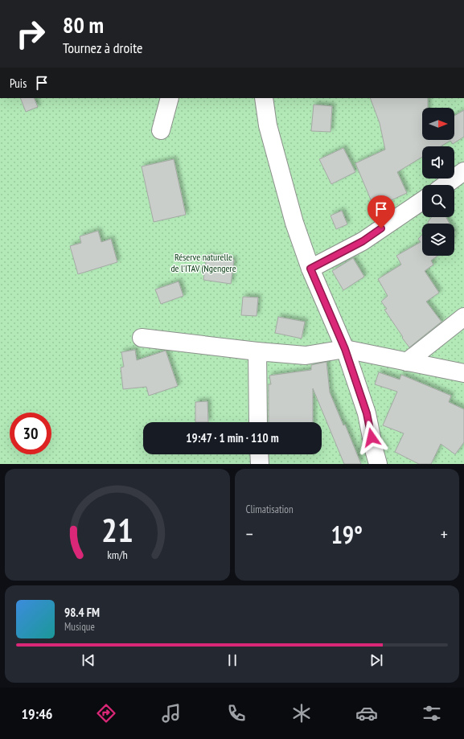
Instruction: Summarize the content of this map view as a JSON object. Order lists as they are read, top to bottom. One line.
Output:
{"parks":["Réserve naturelle de l'ITAV (Ngengere"],"north":"right","page":{"turn":["80 m","Tournez à droite"],"then":"Puis","limit":"30","trip":"19:47 · 1 min · 110 m","tile":"Climatisation","heat":["−","19°","+"],"song":["98.4 FM","Musique"],"tabs":"19:46","gauge":["21","km/h"]}}
